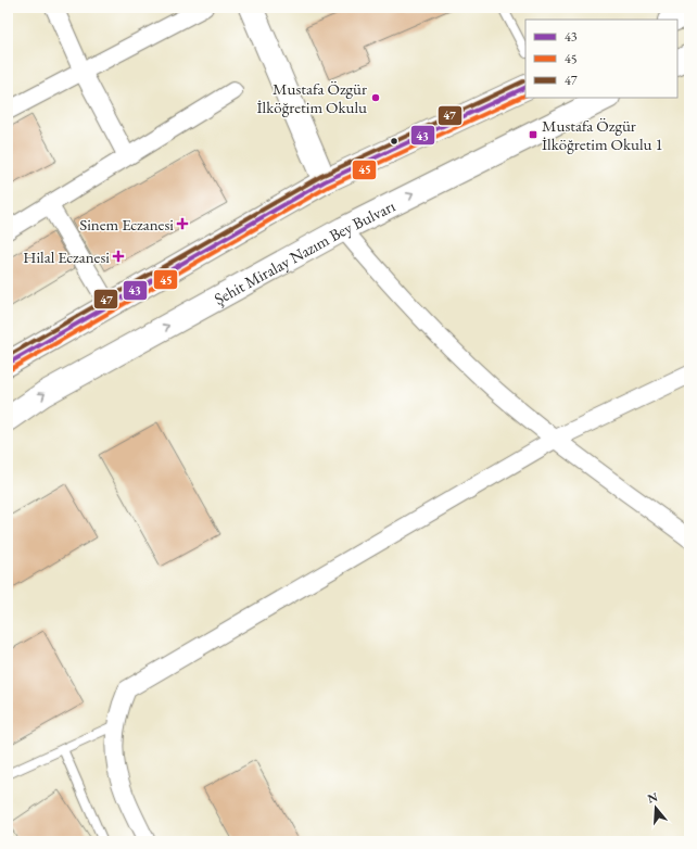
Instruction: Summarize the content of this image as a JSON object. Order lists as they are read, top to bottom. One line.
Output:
{"streets":{"main road":["Şehit Miralay Nazım Bey Bulvarı"]},"places":{"other":["Mustafa Özgür İlköğretim Okulu"],"transit":["Mustafa Özgür İlköğretim Okulu 1"],"health":["Sinem Eczanesi","Hilal Eczanesi"]},"lines":["transit line 47","transit line 43","transit line 45"],"legend":["43","45","47"],"north":"top"}
